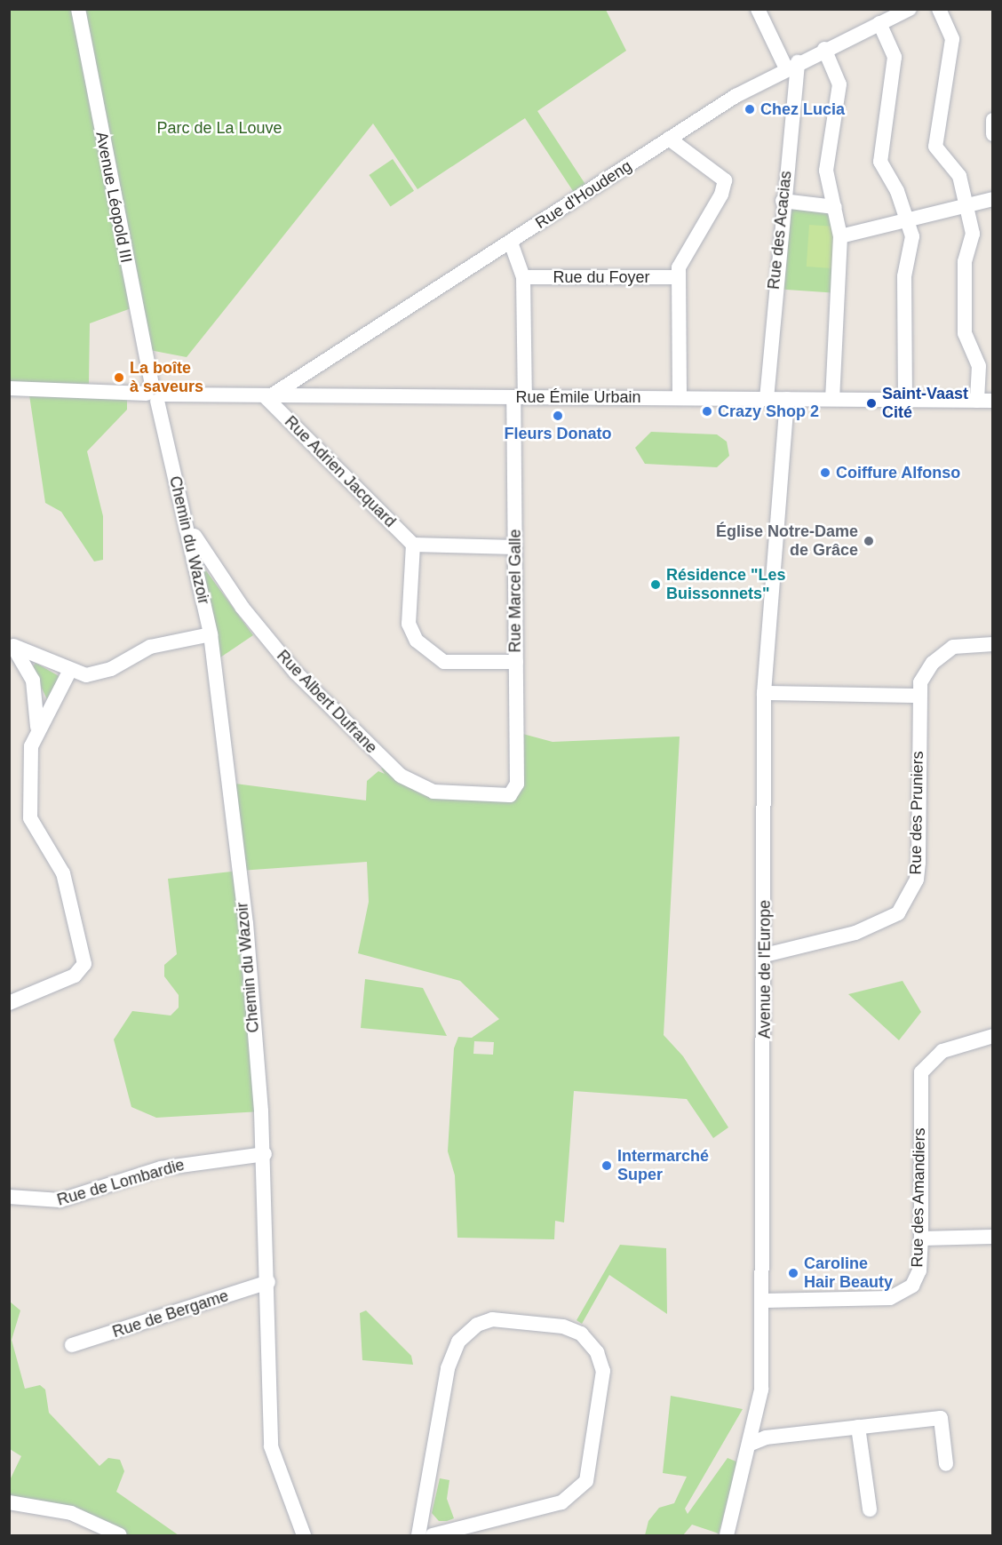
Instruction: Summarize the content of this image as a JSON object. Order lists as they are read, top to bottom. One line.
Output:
{"streets":{"street":["Rue d'Houdeng","Avenue Léopold III","Rue des Acacias","Rue du Foyer","Rue Émile Urbain","Rue Adrien Jacquard","Chemin du Wazoir","Rue Marcel Galle","Rue Albert Dufrane","Rue des Pruniers","Avenue de l'Europe","Rue de Lombardie","Rue des Amandiers","Rue de Bergame"]},"crossings":[["Rue d'Houdeng","Rue des Acacias"],["Rue d'Houdeng","Rue Émile Urbain"],["Rue d'Houdeng","Rue Adrien Jacquard"],["Avenue Léopold III","Rue Émile Urbain"],["Avenue Léopold III","Chemin du Wazoir"],["Rue des Acacias","Rue Émile Urbain"],["Rue du Foyer","Rue Marcel Galle"],["Rue Émile Urbain","Rue Adrien Jacquard"],["Rue Émile Urbain","Chemin du Wazoir"],["Rue Émile Urbain","Rue Marcel Galle"],["Rue Émile Urbain","Avenue de l'Europe"],["Chemin du Wazoir","Rue Albert Dufrane"],["Chemin du Wazoir","Rue de Lombardie"],["Chemin du Wazoir","Rue de Bergame"],["Rue Marcel Galle","Rue Albert Dufrane"],["Rue des Pruniers","Avenue de l'Europe"],["Avenue de l'Europe","Rue des Amandiers"]],"parks":["Parc de La Louve"],"places":["Chez Lucia","La boîte à saveurs","Saint-Vaast Cité","Crazy Shop 2","Fleurs Donato","Coiffure Alfonso","Église Notre-Dame de Grâce","Résidence \"Les Buissonnets\"","Intermarché Super","Caroline Hair Beauty"]}
